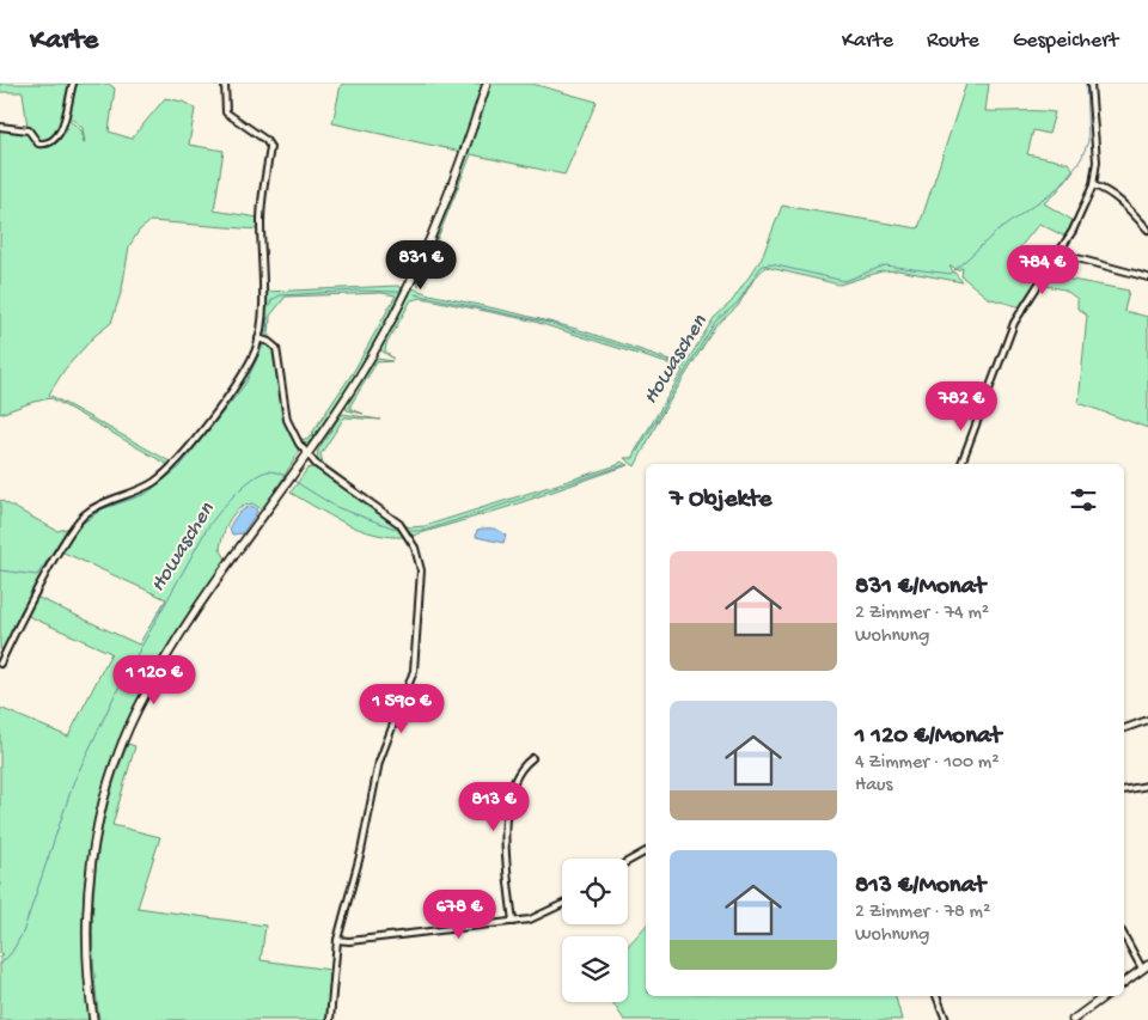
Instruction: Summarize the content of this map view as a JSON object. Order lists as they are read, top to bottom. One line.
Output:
{"water":["Howaschen"],"page":{"header":"Karte","nav":["Karte","Route","Gespeichert"],"price":["831 €","784 €","782 €","1 120 €","1 590 €","813 €","678 €"],"heading":"7 Objekte","list":[{"name":"831 €/Monat","note":"2 Zimmer · 74 m² · Wohnung"},{"name":"1 120 €/Monat","note":"4 Zimmer · 100 m² · Haus"},{"name":"813 €/Monat","note":"2 Zimmer · 78 m² · Wohnung"}]}}
